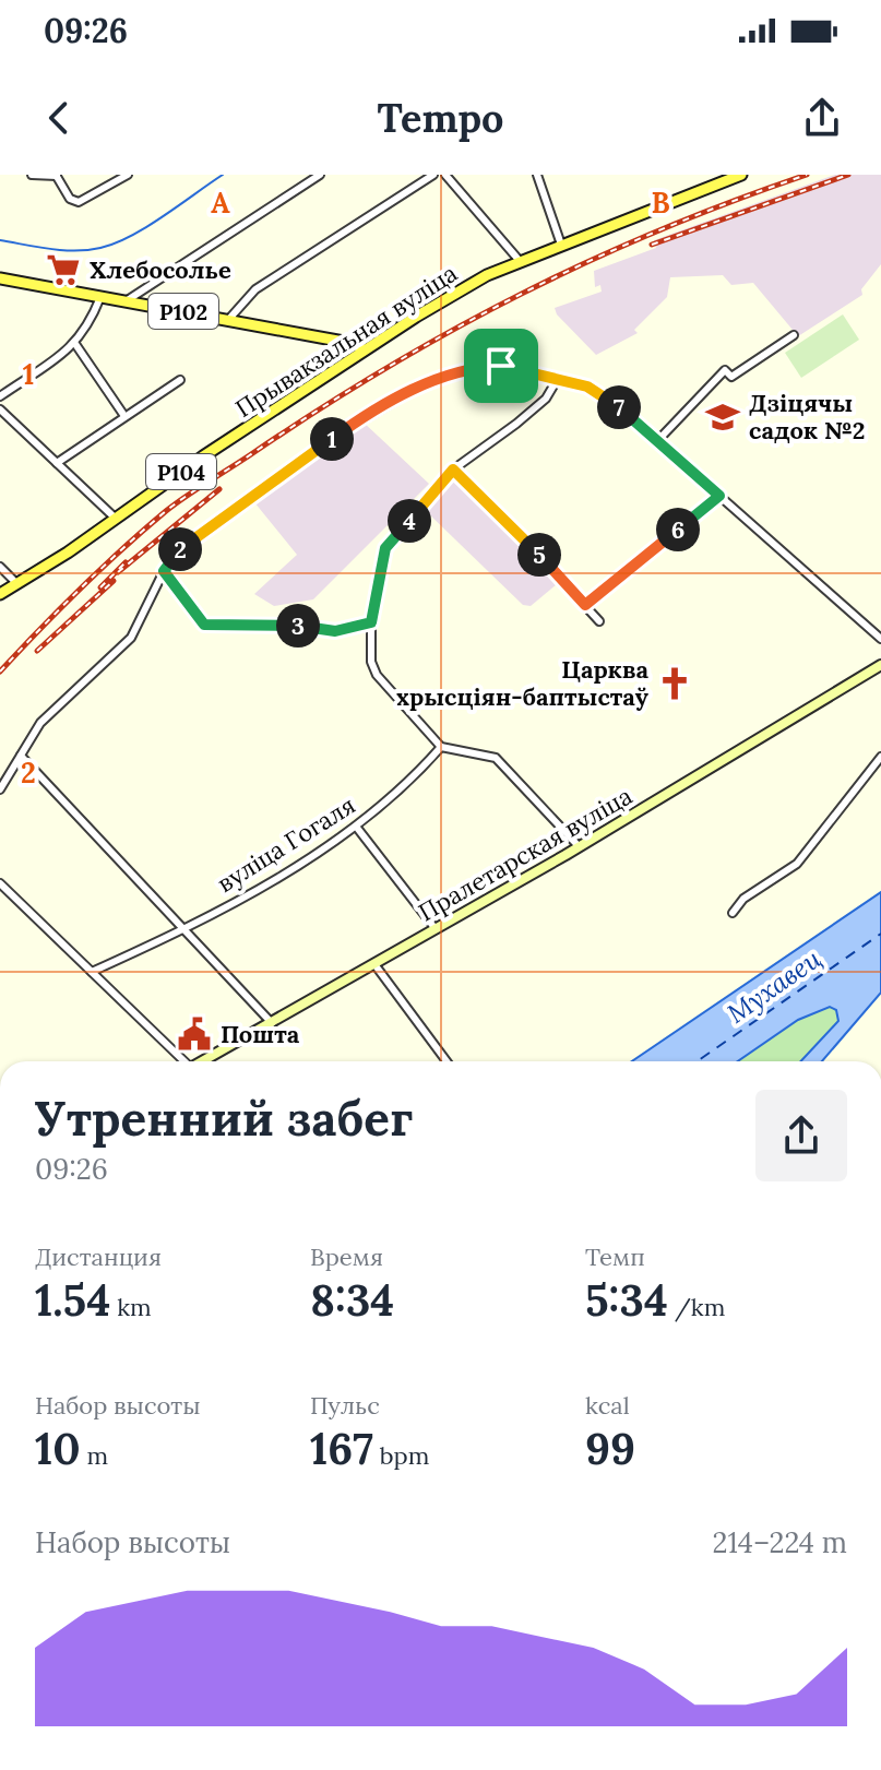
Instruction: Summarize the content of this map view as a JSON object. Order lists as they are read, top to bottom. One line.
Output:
{"streets":{"main road":["Р102","Прывакзальная вуліца","Р104","Пралетарская вуліца"],"street":["вуліца Гогаля"]},"crossings":[["Р102","Прывакзальная вуліца"]],"water":["Мухавец"],"places":{"supermarket":["Хлебосолье"],"school or university":["Дзіцячы садок №2"],"church":["Царква хрысціян-баптыстаў"],"public building":["Пошта"]},"page":{"status":"09:26","header":"Tempo","pins":["7","1","4","6","2","5","3"],"heading":["Утренний забег","09:26"],"stats":[["Дистанция","1.54 km"],["Время","8:34"],["Темп","5:34 /km"],["Набор высоты","10 m"],["Пульс","167 bpm"],["kcal","99"]],"chart":["Набор высоты","214–224 m"]},"grid":{"columns":["A","B"],"rows":["1","2"]}}
